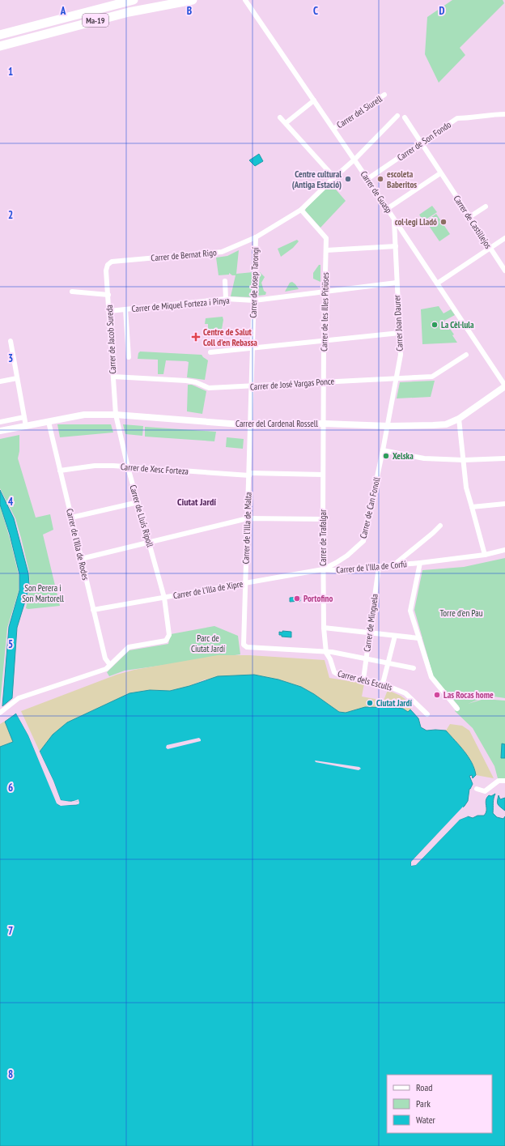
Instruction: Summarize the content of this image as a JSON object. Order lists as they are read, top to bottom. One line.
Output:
{"streets":{"highway":["Ma-19"],"street":["Carrer del Siurell","Carrer de Son Fondo","Carrer de Guasp","Carrer de Castillejos","Carrer de Bernat Rigo","Carrer de Josep Tarongí","Carrer de Miquel Forteza i Pinya","Carrer de les Illes Pitiüses","Carrer Joan Daurer","Carrer de Jacob Sureda","Carrer de José Vargas Ponce","Carrer del Cardenal Rossell","Carrer de Xesc Forteza","Carrer de Can Fonoll","Carrer de Lluís Ripoll","Carrer de l'Illa de Malta","Carrer de Trafalgar","Carrer de l'Illa de Rodes","Carrer de l'Illa de Corfú","Carrer de l'Illa de Xipre","Carrer de Minguela","Carrer dels Esculls"]},"crossings":[["Carrer del Siurell","Carrer de Guasp"],["Carrer de Son Fondo","Carrer de Guasp"],["Carrer de Son Fondo","Carrer de Castillejos"],["Carrer de Guasp","Carrer de Bernat Rigo"],["Carrer de Guasp","Carrer Joan Daurer"],["Carrer de Guasp","Carrer del Cardenal Rossell"],["Carrer de Bernat Rigo","Carrer de Josep Tarongí"],["Carrer de Bernat Rigo","Carrer de les Illes Pitiüses"],["Carrer de Bernat Rigo","Carrer de Jacob Sureda"],["Carrer de Josep Tarongí","Carrer de Miquel Forteza i Pinya"],["Carrer de Josep Tarongí","Carrer de José Vargas Ponce"],["Carrer de Josep Tarongí","Carrer del Cardenal Rossell"],["Carrer de Josep Tarongí","Carrer de l'Illa de Malta"],["Carrer de Miquel Forteza i Pinya","Carrer de les Illes Pitiüses"],["Carrer de Miquel Forteza i Pinya","Carrer Joan Daurer"],["Carrer de Miquel Forteza i Pinya","Carrer de Jacob Sureda"],["Carrer de les Illes Pitiüses","Carrer de José Vargas Ponce"],["Carrer de les Illes Pitiüses","Carrer del Cardenal Rossell"],["Carrer de les Illes Pitiüses","Carrer de Trafalgar"],["Carrer Joan Daurer","Carrer de José Vargas Ponce"],["Carrer Joan Daurer","Carrer del Cardenal Rossell"],["Carrer Joan Daurer","Carrer de Can Fonoll"],["Carrer de Jacob Sureda","Carrer de José Vargas Ponce"],["Carrer de Jacob Sureda","Carrer del Cardenal Rossell"],["Carrer de Jacob Sureda","Carrer de Lluís Ripoll"],["Carrer del Cardenal Rossell","Carrer de Can Fonoll"],["Carrer del Cardenal Rossell","Carrer de Lluís Ripoll"],["Carrer del Cardenal Rossell","Carrer de l'Illa de Malta"],["Carrer del Cardenal Rossell","Carrer de Trafalgar"],["Carrer del Cardenal Rossell","Carrer de l'Illa de Rodes"],["Carrer de Xesc Forteza","Carrer de Lluís Ripoll"],["Carrer de Xesc Forteza","Carrer de l'Illa de Malta"],["Carrer de Xesc Forteza","Carrer de Trafalgar"],["Carrer de Xesc Forteza","Carrer de l'Illa de Rodes"],["Carrer de Can Fonoll","Carrer de Trafalgar"],["Carrer de Can Fonoll","Carrer de l'Illa de Corfú"],["Carrer de Can Fonoll","Carrer de l'Illa de Xipre"],["Carrer de Lluís Ripoll","Carrer de l'Illa de Rodes"],["Carrer de Lluís Ripoll","Carrer de l'Illa de Xipre"],["Carrer de l'Illa de Malta","Carrer de Trafalgar"],["Carrer de l'Illa de Malta","Carrer de l'Illa de Xipre"],["Carrer de l'Illa de Malta","Carrer dels Esculls"],["Carrer de Trafalgar","Carrer de l'Illa de Corfú"],["Carrer de Trafalgar","Carrer de l'Illa de Xipre"],["Carrer de Trafalgar","Carrer dels Esculls"],["Carrer de l'Illa de Rodes","Carrer de l'Illa de Xipre"],["Carrer de l'Illa de Corfú","Carrer de l'Illa de Xipre"],["Carrer de l'Illa de Corfú","Carrer de Minguela"],["Carrer de Minguela","Carrer dels Esculls"]],"districts":["Ciutat Jardí"],"parks":["Son Perera i Son Martorell","Torre d'en Pau","Parc de Ciutat Jardí"],"places":{"other":["Centre cultural (Antiga Estació)","escoleta Baberitos","col·legi Lladó","La Cèl·lula","Xelska","Portofino","Las Rocas home","Ciutat Jardí"],"health":["Centre de Salut Coll d'en Rebassa"]},"legend":["Road","Park","Water"],"grid":{"columns":["A","B","C","D"],"rows":["1","2","3","4","5","6","7","8"]}}
